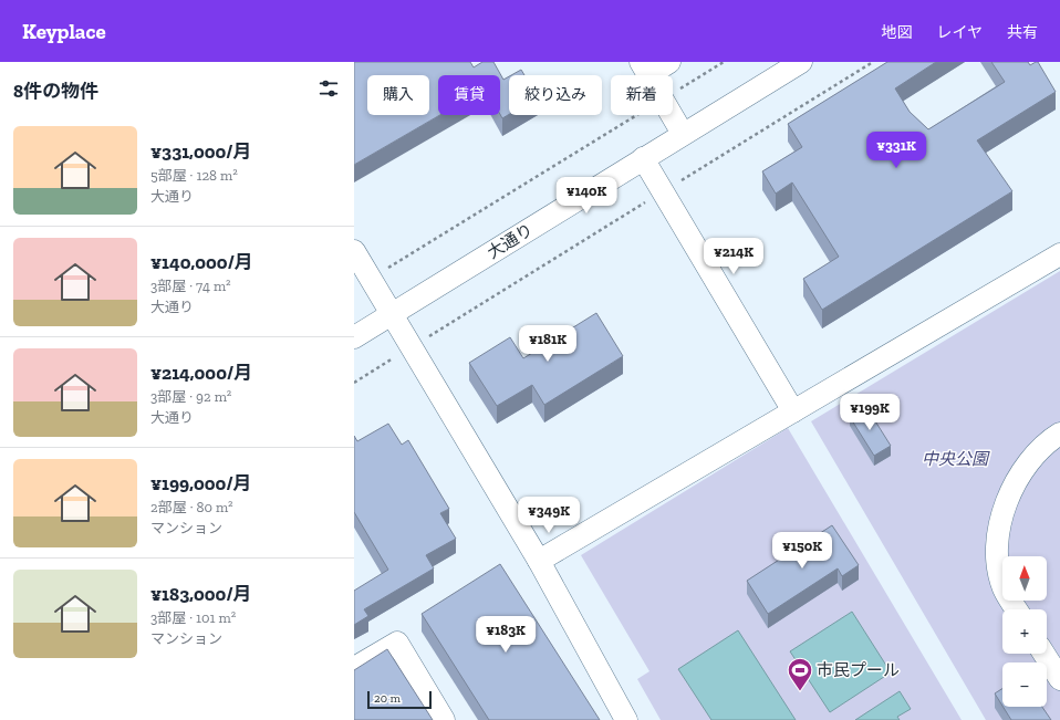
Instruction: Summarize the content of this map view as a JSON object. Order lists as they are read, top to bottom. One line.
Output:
{"streets":{"street":["大通り"]},"parks":["中央公園"],"places":{"sports":["市民プール"]},"scale_bar":"20 m","north":"top","page":{"header":"Keyplace","nav":["地図","レイヤ","共有"],"heading":"8件の物件","chip":["購入","賃貸","絞り込み","新着"],"list":[{"name":"¥331,000/月","note":"5部屋 · 128 m² · 大通り"},{"name":"¥140,000/月","note":"3部屋 · 74 m² · 大通り"},{"name":"¥214,000/月","note":"3部屋 · 92 m² · 大通り"},{"name":"¥199,000/月","note":"2部屋 · 80 m² · マンション"},{"name":"¥183,000/月","note":"3部屋 · 101 m² · マンション"}],"price":["¥331K","¥140K","¥214K","¥181K","¥199K","¥349K","¥150K","¥183K"],"map_buttons":["+","−"],"scale":"20 m"}}
